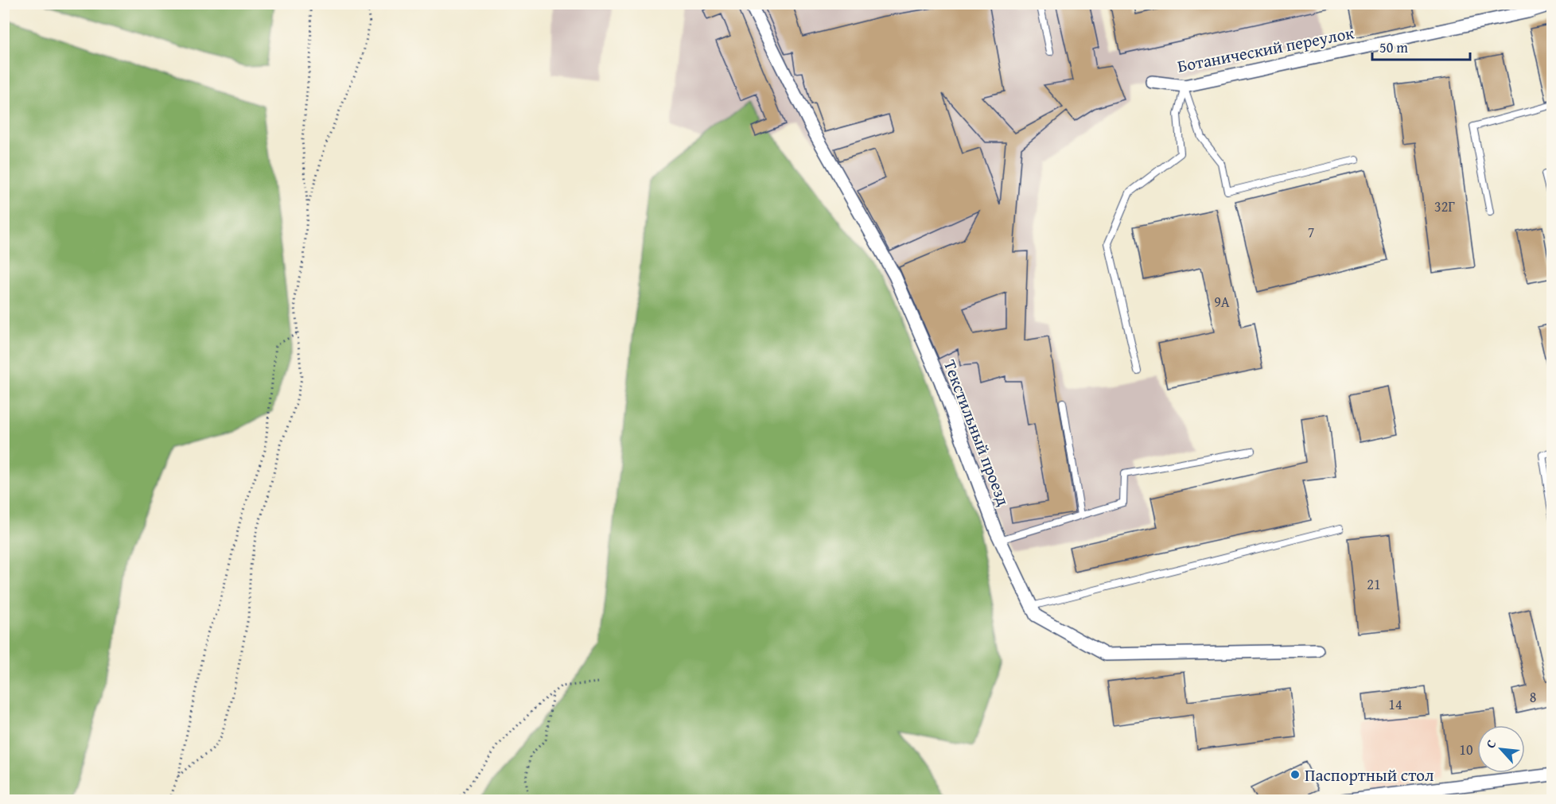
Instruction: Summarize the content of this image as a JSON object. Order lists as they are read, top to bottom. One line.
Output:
{"streets":{"street":["Ботанический переулок","Текстильный проезд"]},"places":["Паспортный стол"],"house_numbers":["32Г","7","9А","21","8","14","10"],"scale_bar":"50 m","north":"top left"}
